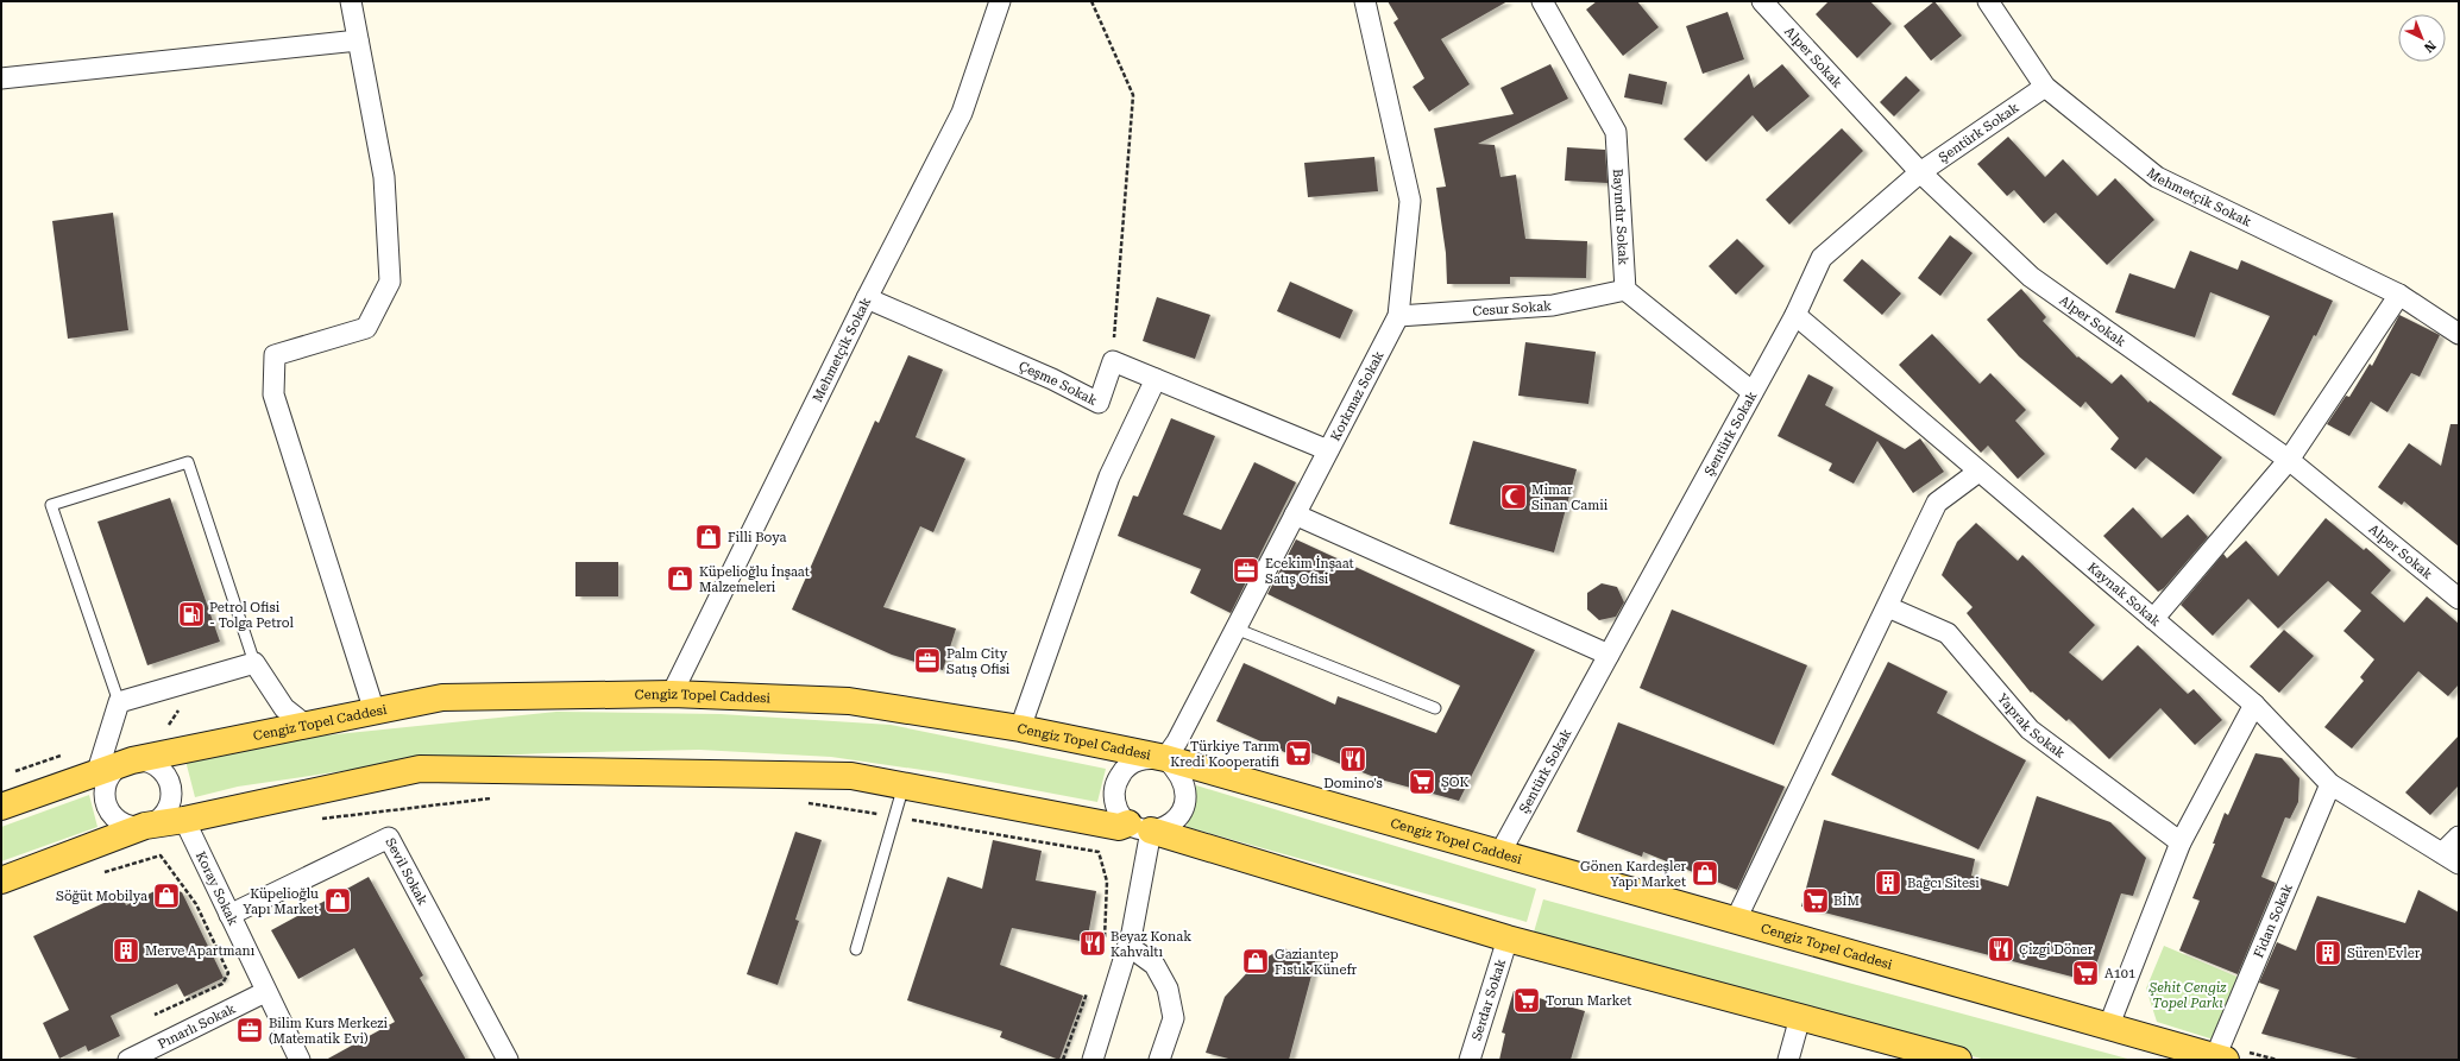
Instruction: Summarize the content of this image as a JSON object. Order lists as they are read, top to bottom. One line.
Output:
{"streets":{"main road":["Cengiz Topel Caddesi"],"street":["Alper Sokak","Şentürk Sokak","Mehmetçik Sokak","Bayındır Sokak","Cesur Sokak","Çeşme Sokak","Korkmaz Sokak","Kaynak Sokak","Yaprak Sokak","Sevil Sokak","Koray Sokak","Fidan Sokak","Serdar Sokak","Pınarlı Sokak"]},"crossings":[["Alper Sokak","Şentürk Sokak"],["Şentürk Sokak","Mehmetçik Sokak"],["Şentürk Sokak","Kaynak Sokak"],["Şentürk Sokak","Cengiz Topel Caddesi"],["Mehmetçik Sokak","Çeşme Sokak"],["Mehmetçik Sokak","Cengiz Topel Caddesi"],["Bayındır Sokak","Cesur Sokak"],["Cesur Sokak","Korkmaz Sokak"],["Korkmaz Sokak","Cengiz Topel Caddesi"],["Kaynak Sokak","Fidan Sokak"],["Cengiz Topel Caddesi","Fidan Sokak"],["Sevil Sokak","Koray Sokak"],["Koray Sokak","Pınarlı Sokak"]],"parks":["Şehit Cengiz Topel Parkı"],"places":{"mosque":["Mimar Sinan Camii"],"shop":["Filli Boya","Küpelioğlu İnşaat Malzemeleri","Gönen Kardeşler Yapı Market","Söğüt Mobilya","Küpelioğlu Yapı Market","Gaziantep Fıstık Künefr"],"office":["Ecekim İnşaat Satış Ofisi","Palm City Satış Ofisi","Bilim Kurs Merkezi (Matematik Evi)"],"fuel station":["Petrol Ofisi - Tolga Petrol"],"supermarket":["Türkiye Tarım Kredi Kooperatifi","ŞOK","BİM","A101","Torun Market"],"restaurant":["Domino's","Beyaz Konak Kahvaltı","Çizgi Döner"],"building":["Bağcı Sitesi","Merve Apartmanı","Süren Evler"]},"north":"bottom right"}
